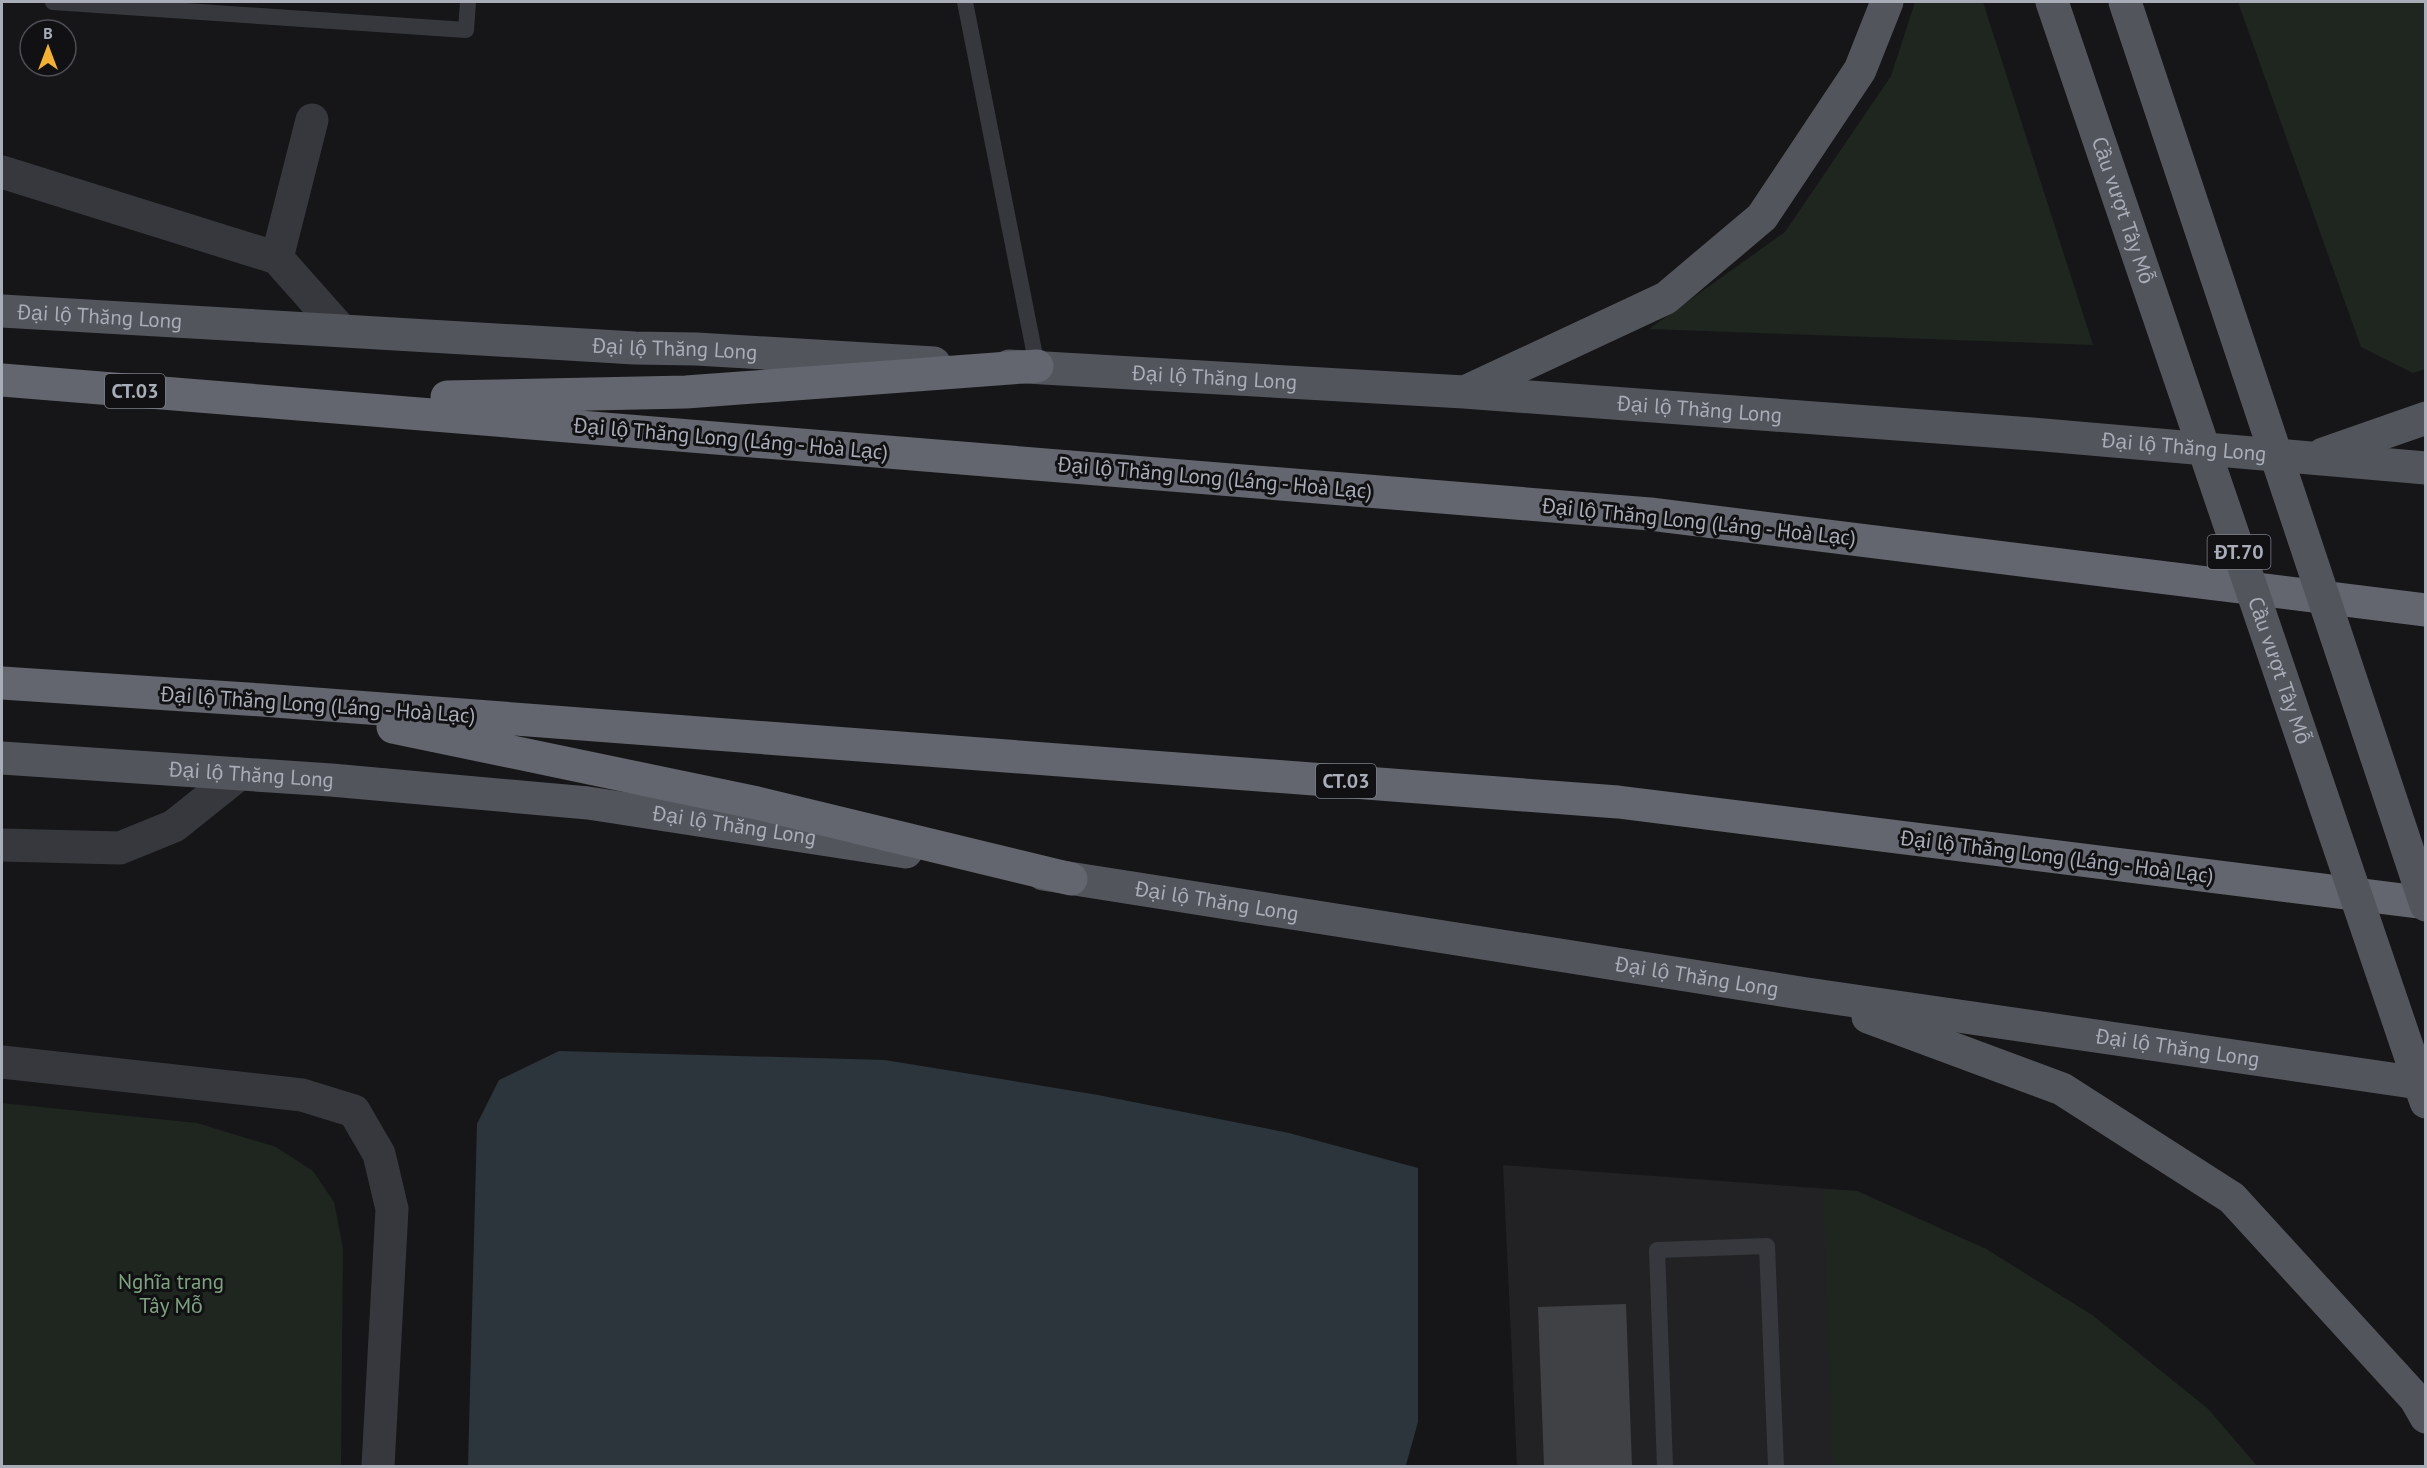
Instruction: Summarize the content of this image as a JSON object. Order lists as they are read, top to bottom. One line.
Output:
{"streets":{"highway":["CT.03","Đại lộ Thăng Long (Láng - Hoà Lạc)"],"main road":["Cầu vượt Tây Mỗ","Đại lộ Thăng Long","ĐT.70"]},"crossings":[["Đại lộ Thăng Long (Láng - Hoà Lạc)","ĐT.70"]],"parks":["Nghĩa trang Tây Mỗ"],"north":"top"}
